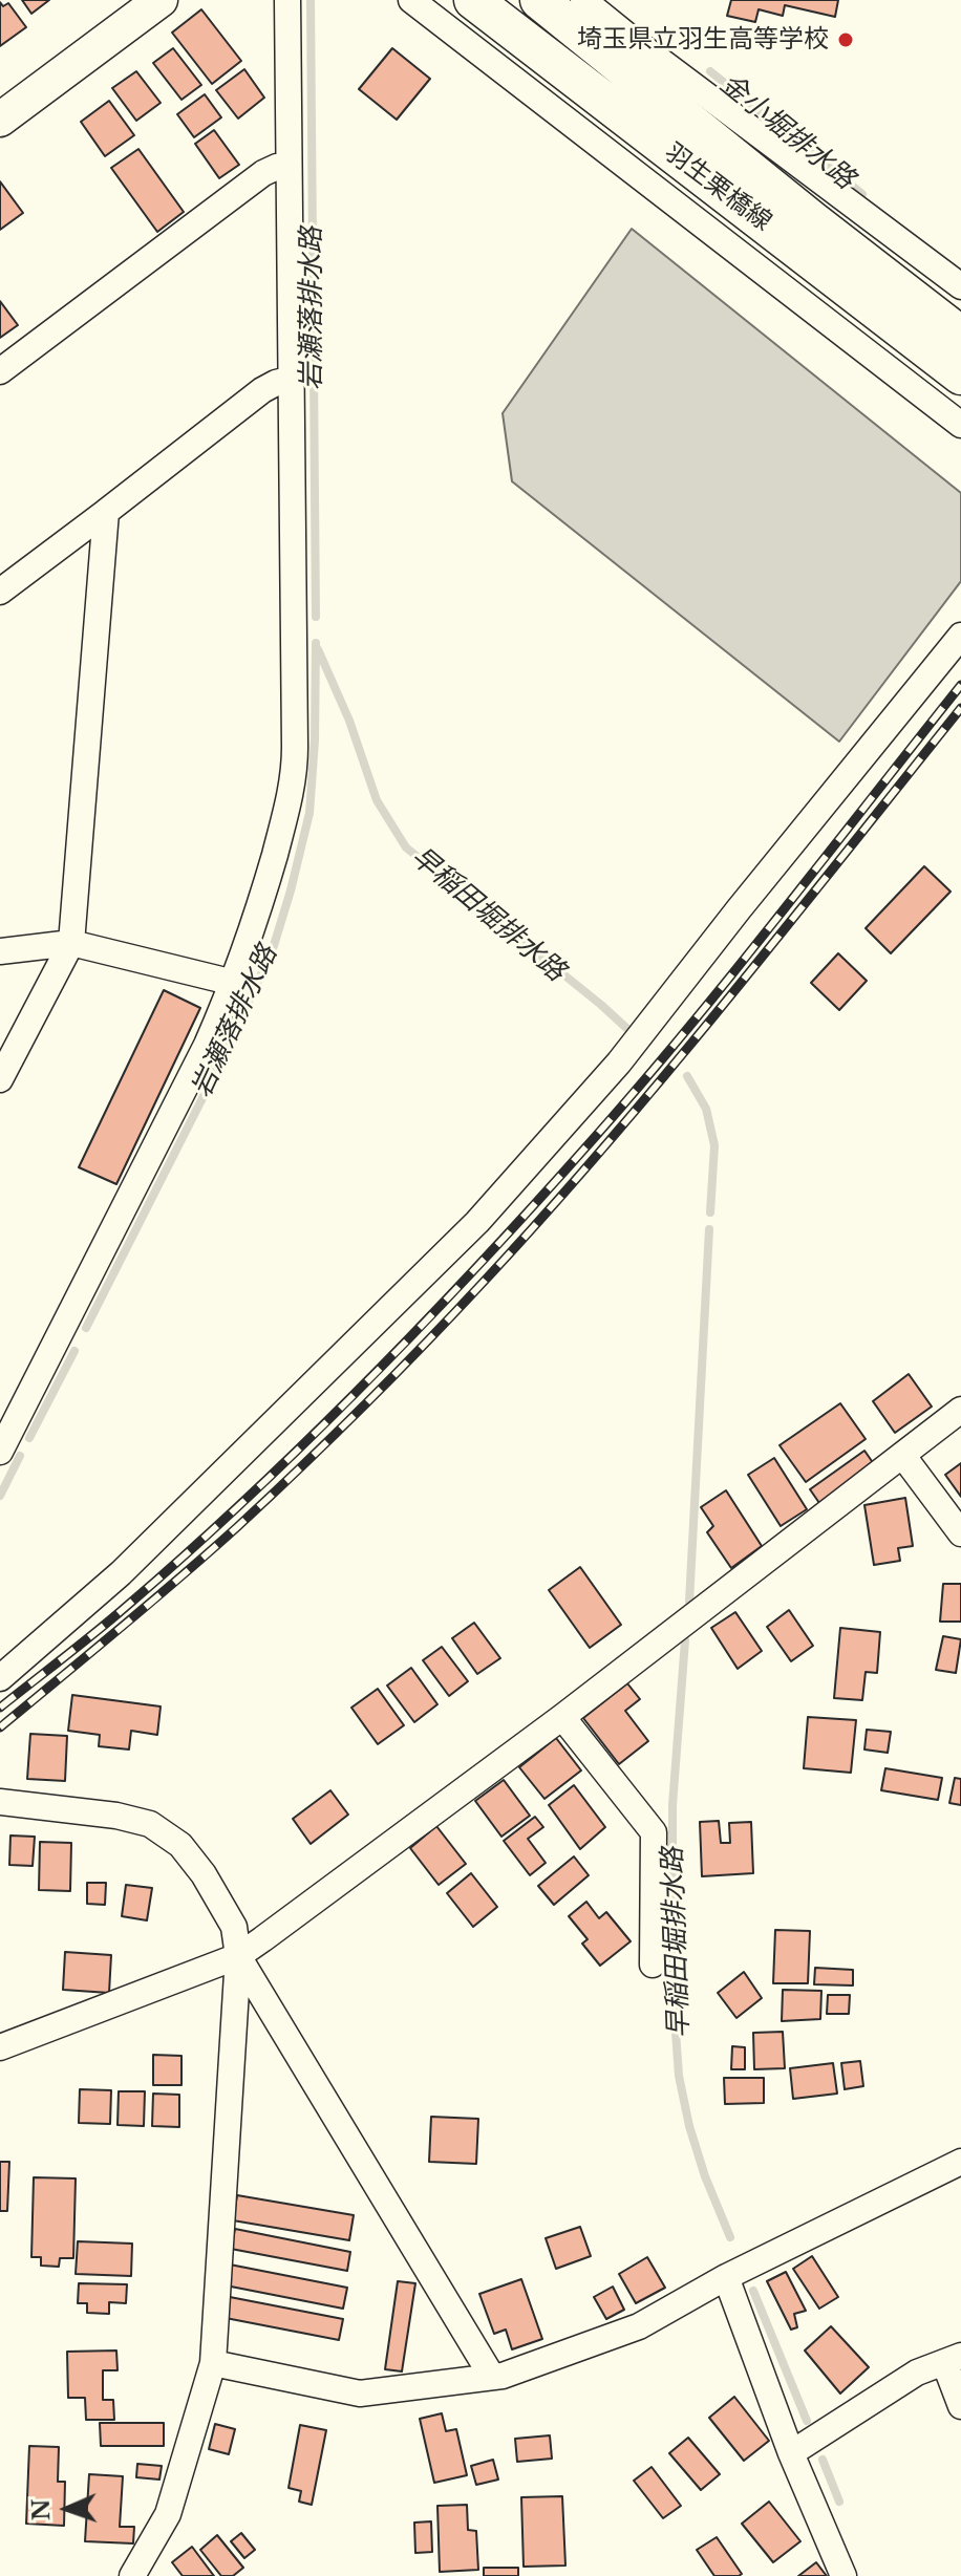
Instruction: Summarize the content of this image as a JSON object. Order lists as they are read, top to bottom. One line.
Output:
{"streets":{"main road":["羽生栗橋線"]},"water":["金小堀排水路","岩瀬落排水路","早稲田堀排水路"],"places":["埼玉県立羽生高等学校"],"north":"left"}
